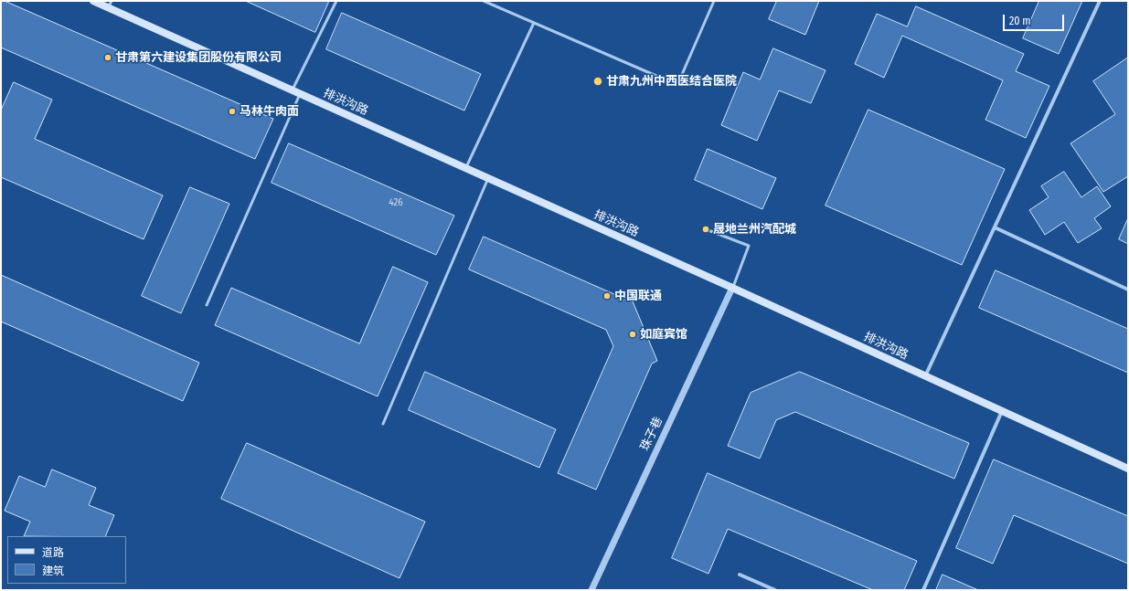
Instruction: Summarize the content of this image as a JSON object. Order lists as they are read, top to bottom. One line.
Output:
{"streets":{"main road":["排洪沟路"],"street":["珠子巷"]},"crossings":[["排洪沟路","珠子巷"]],"places":["甘肃第六建设集团股份有限公司","甘肃九州中西医结合医院","马林牛肉面","晟地兰州汽配城","中国联通","如庭宾馆"],"house_numbers":["426"],"legend":["道路","建筑"],"scale_bar":"20 m"}
